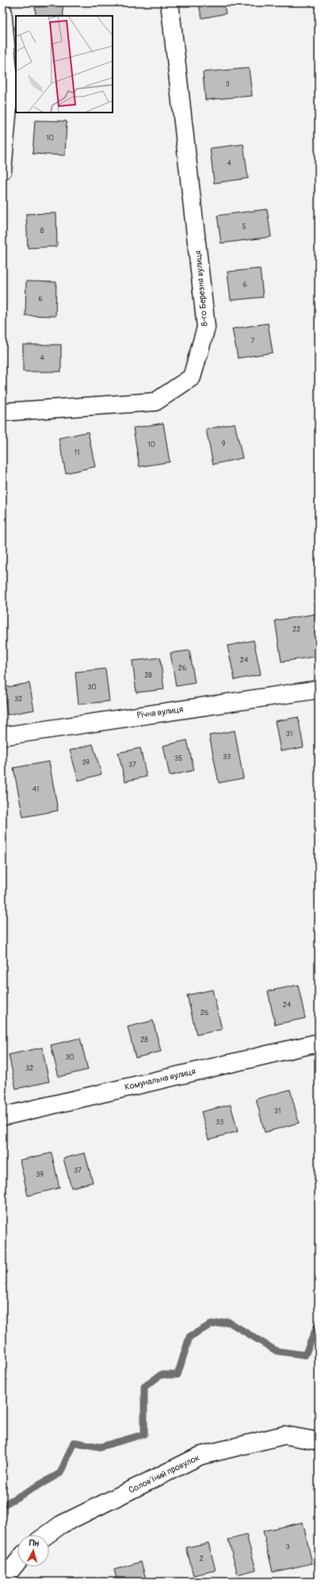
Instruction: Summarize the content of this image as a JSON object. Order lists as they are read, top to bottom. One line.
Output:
{"streets":{"street":["8-го Березня вулиця","Річна вулиця","Комунальна вулиця","Солов'їний провулок"]},"house_numbers":["3","10","4","5","8","6","6","7","4","9","10","11","22","24","26","28","30","32","31","33","35","39","37","41","24","26","28","30","32","31","33","37","39","3","2"],"north":"top"}
